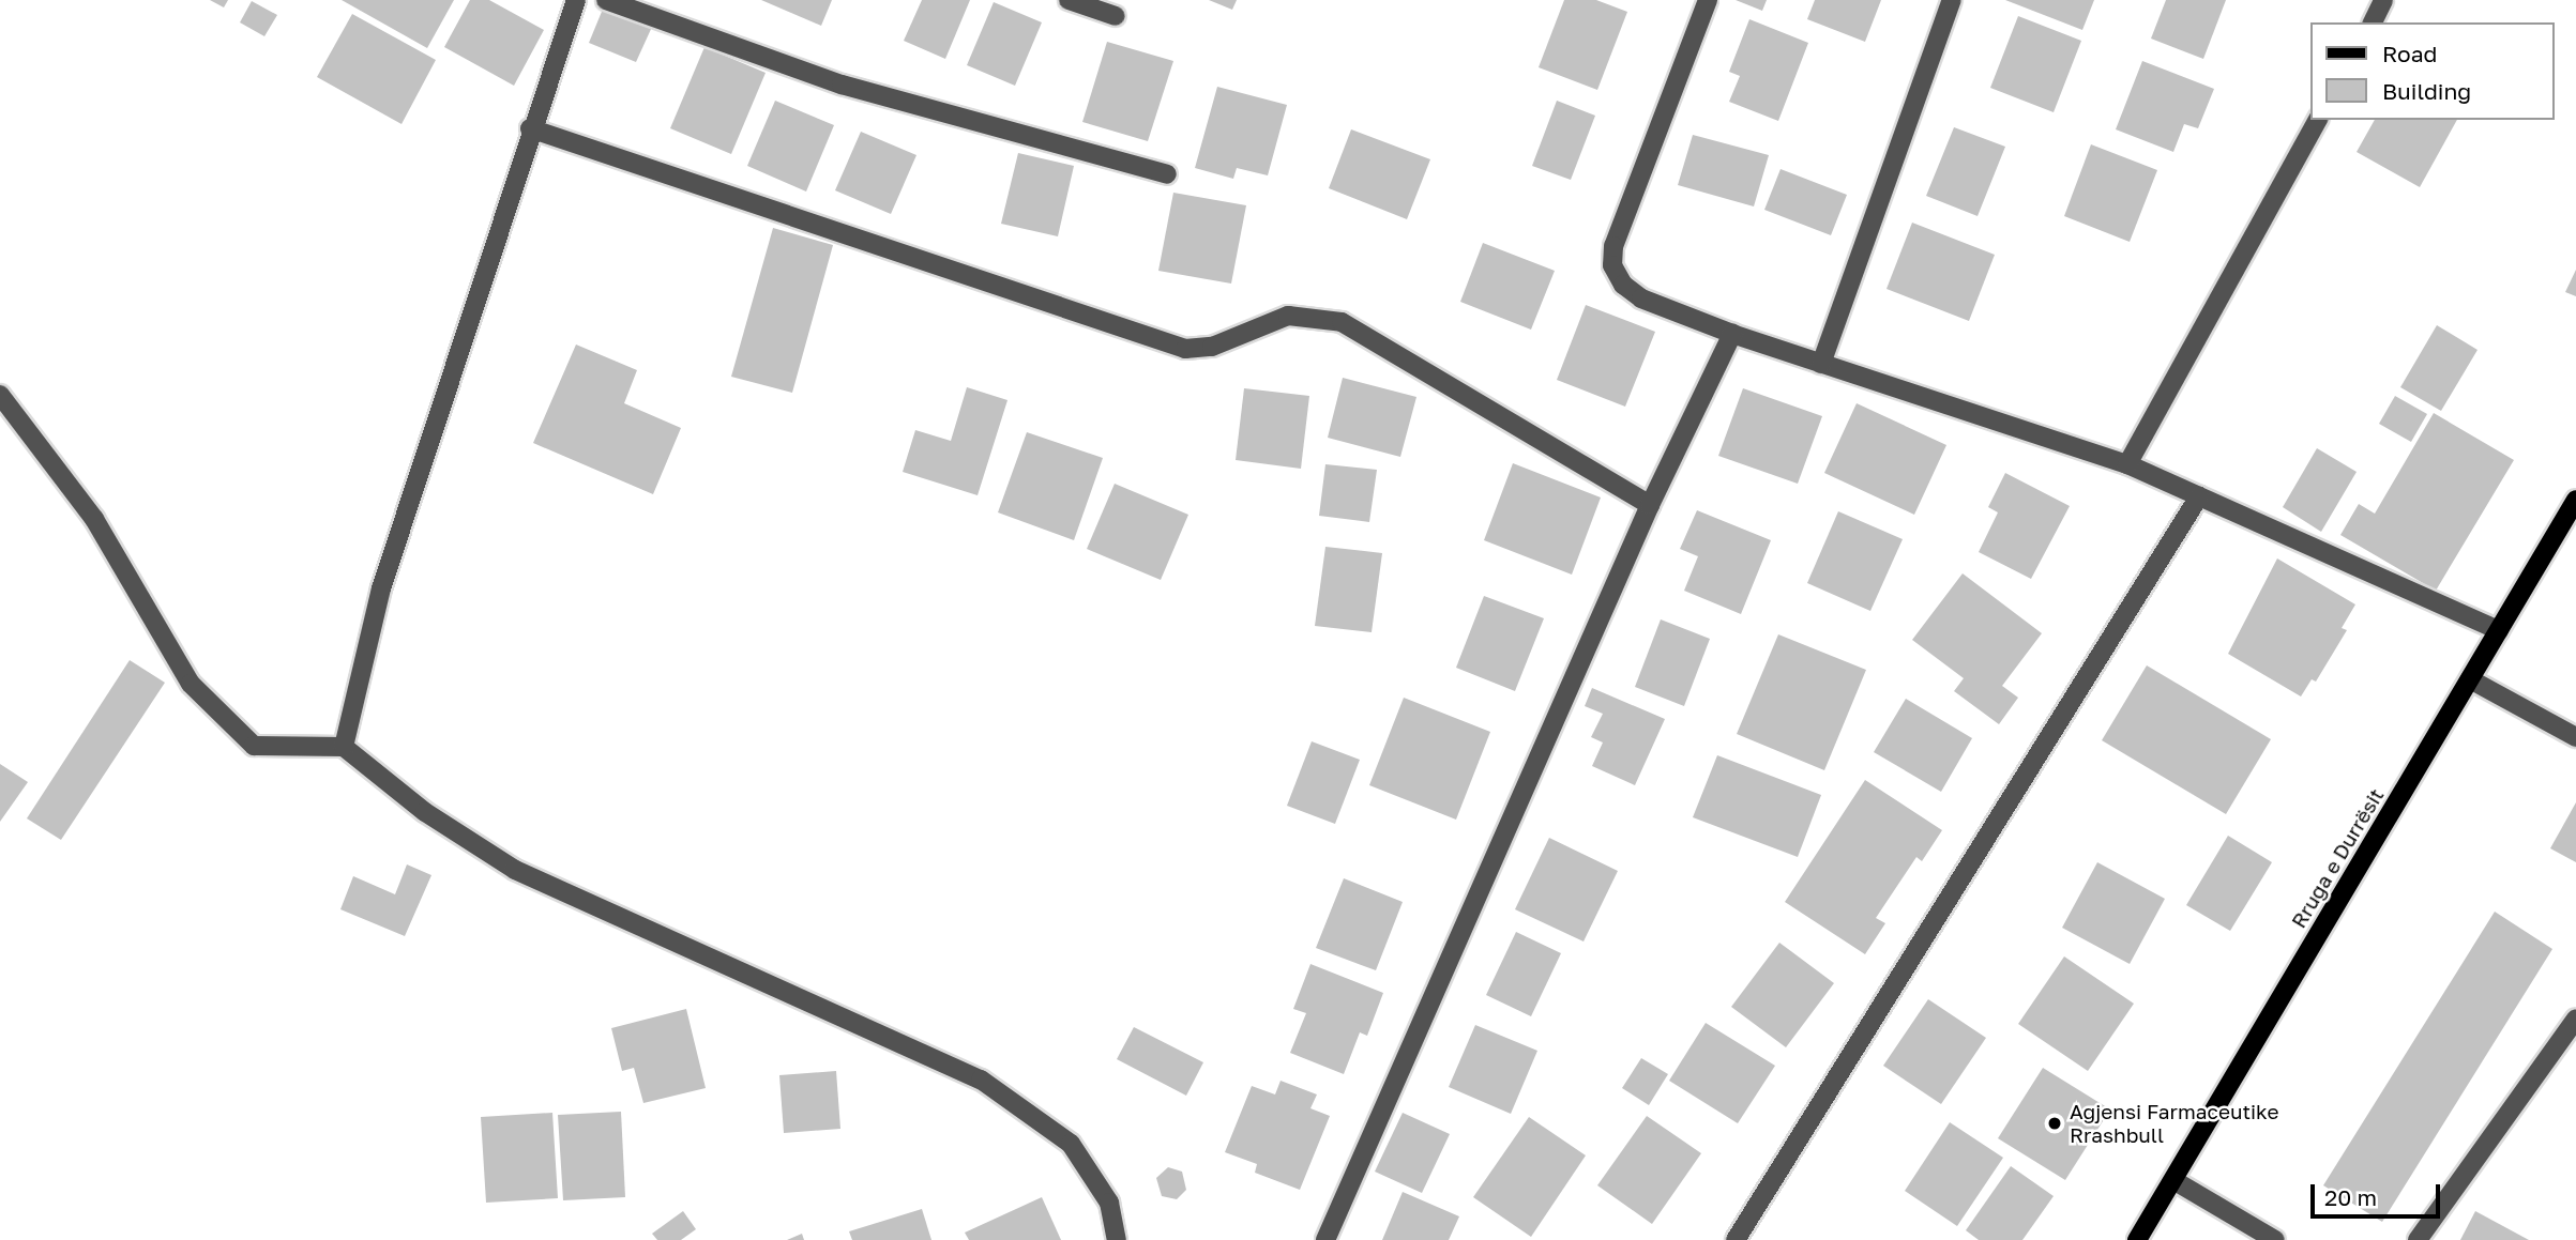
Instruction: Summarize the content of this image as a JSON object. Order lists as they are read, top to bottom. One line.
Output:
{"streets":{"main road":["Rruga e Durrësit"]},"places":["Agjensi Farmaceutike Rrashbull"],"legend":["Road","Building"],"scale_bar":"20 m"}
